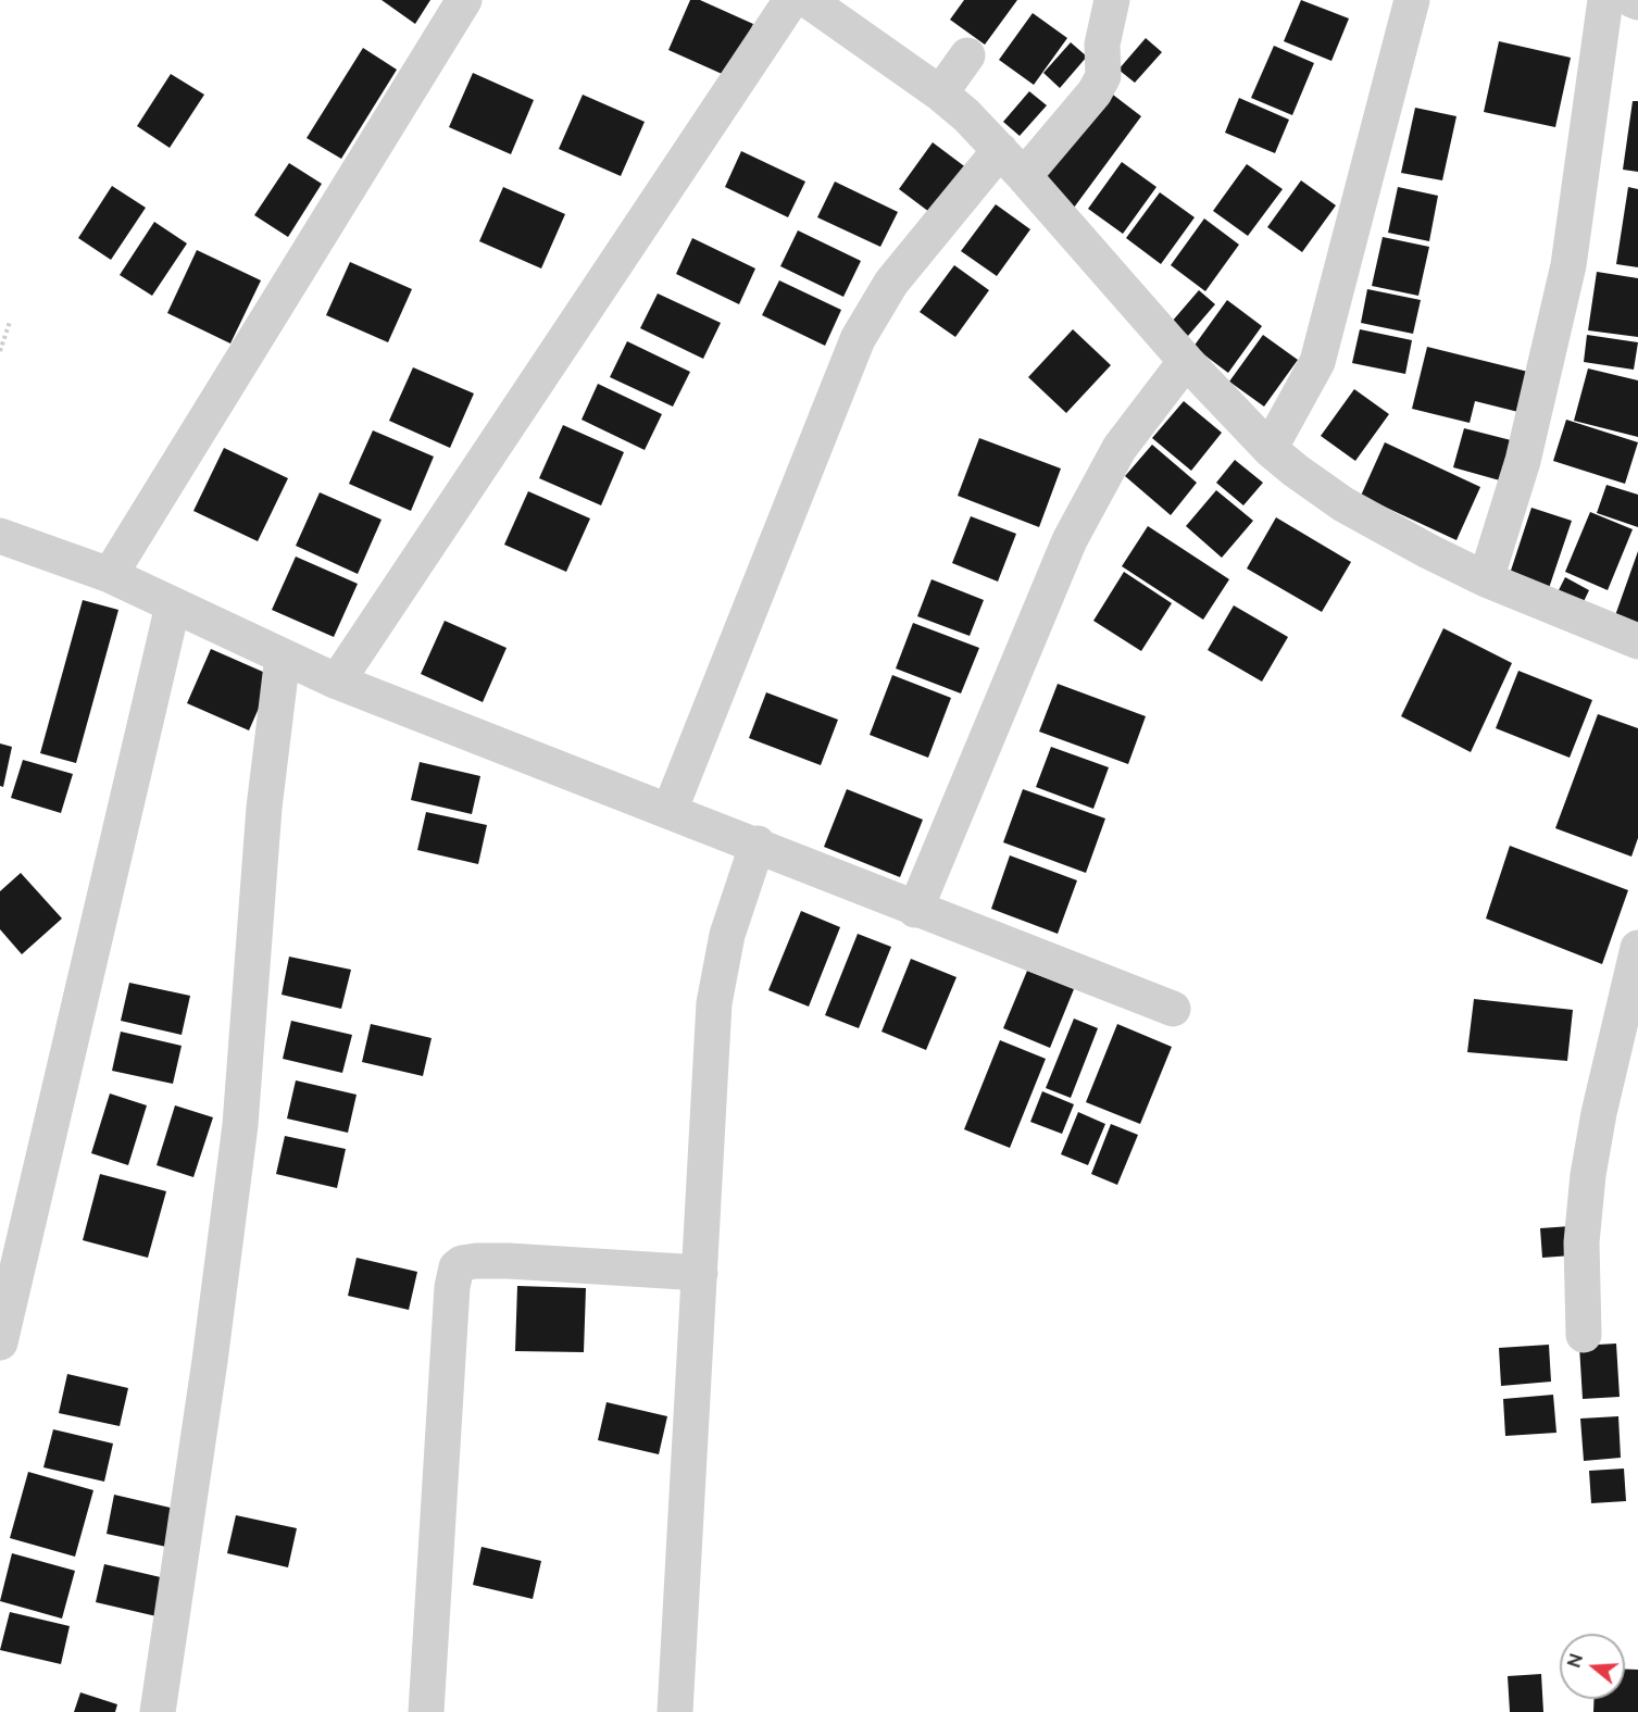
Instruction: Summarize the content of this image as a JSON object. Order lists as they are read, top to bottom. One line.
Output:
{"north":"left"}
